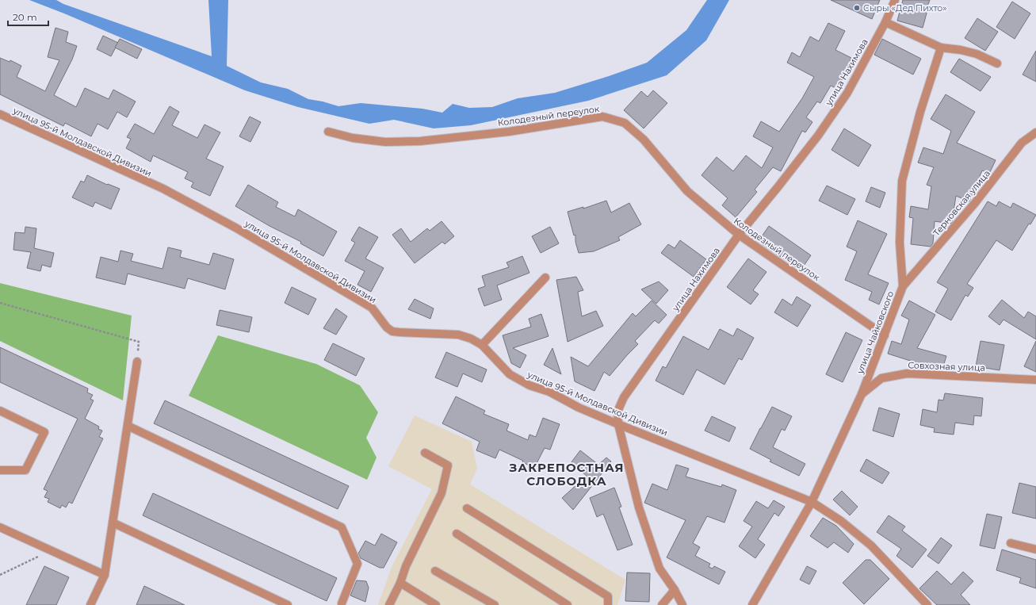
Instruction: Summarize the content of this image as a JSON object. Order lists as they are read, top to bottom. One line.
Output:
{"streets":{"street":["улица Нахимова","Колодезный переулок","улица 95-й Молдавской Дивизии","Терновская улица","улица Чайковского","Совхозная улица"]},"crossings":[["улица Нахимова","Колодезный переулок"],["улица Нахимова","улица 95-й Молдавской Дивизии"],["Колодезный переулок","улица Чайковского"],["улица 95-й Молдавской Дивизии","улица Чайковского"],["Терновская улица","улица Чайковского"],["улица Чайковского","Совхозная улица"]],"districts":["ЗАКРЕПОСТНАЯ СЛОБОДКА"],"places":["Сыры «Дед Пихто»"],"scale_bar":"20 m"}
